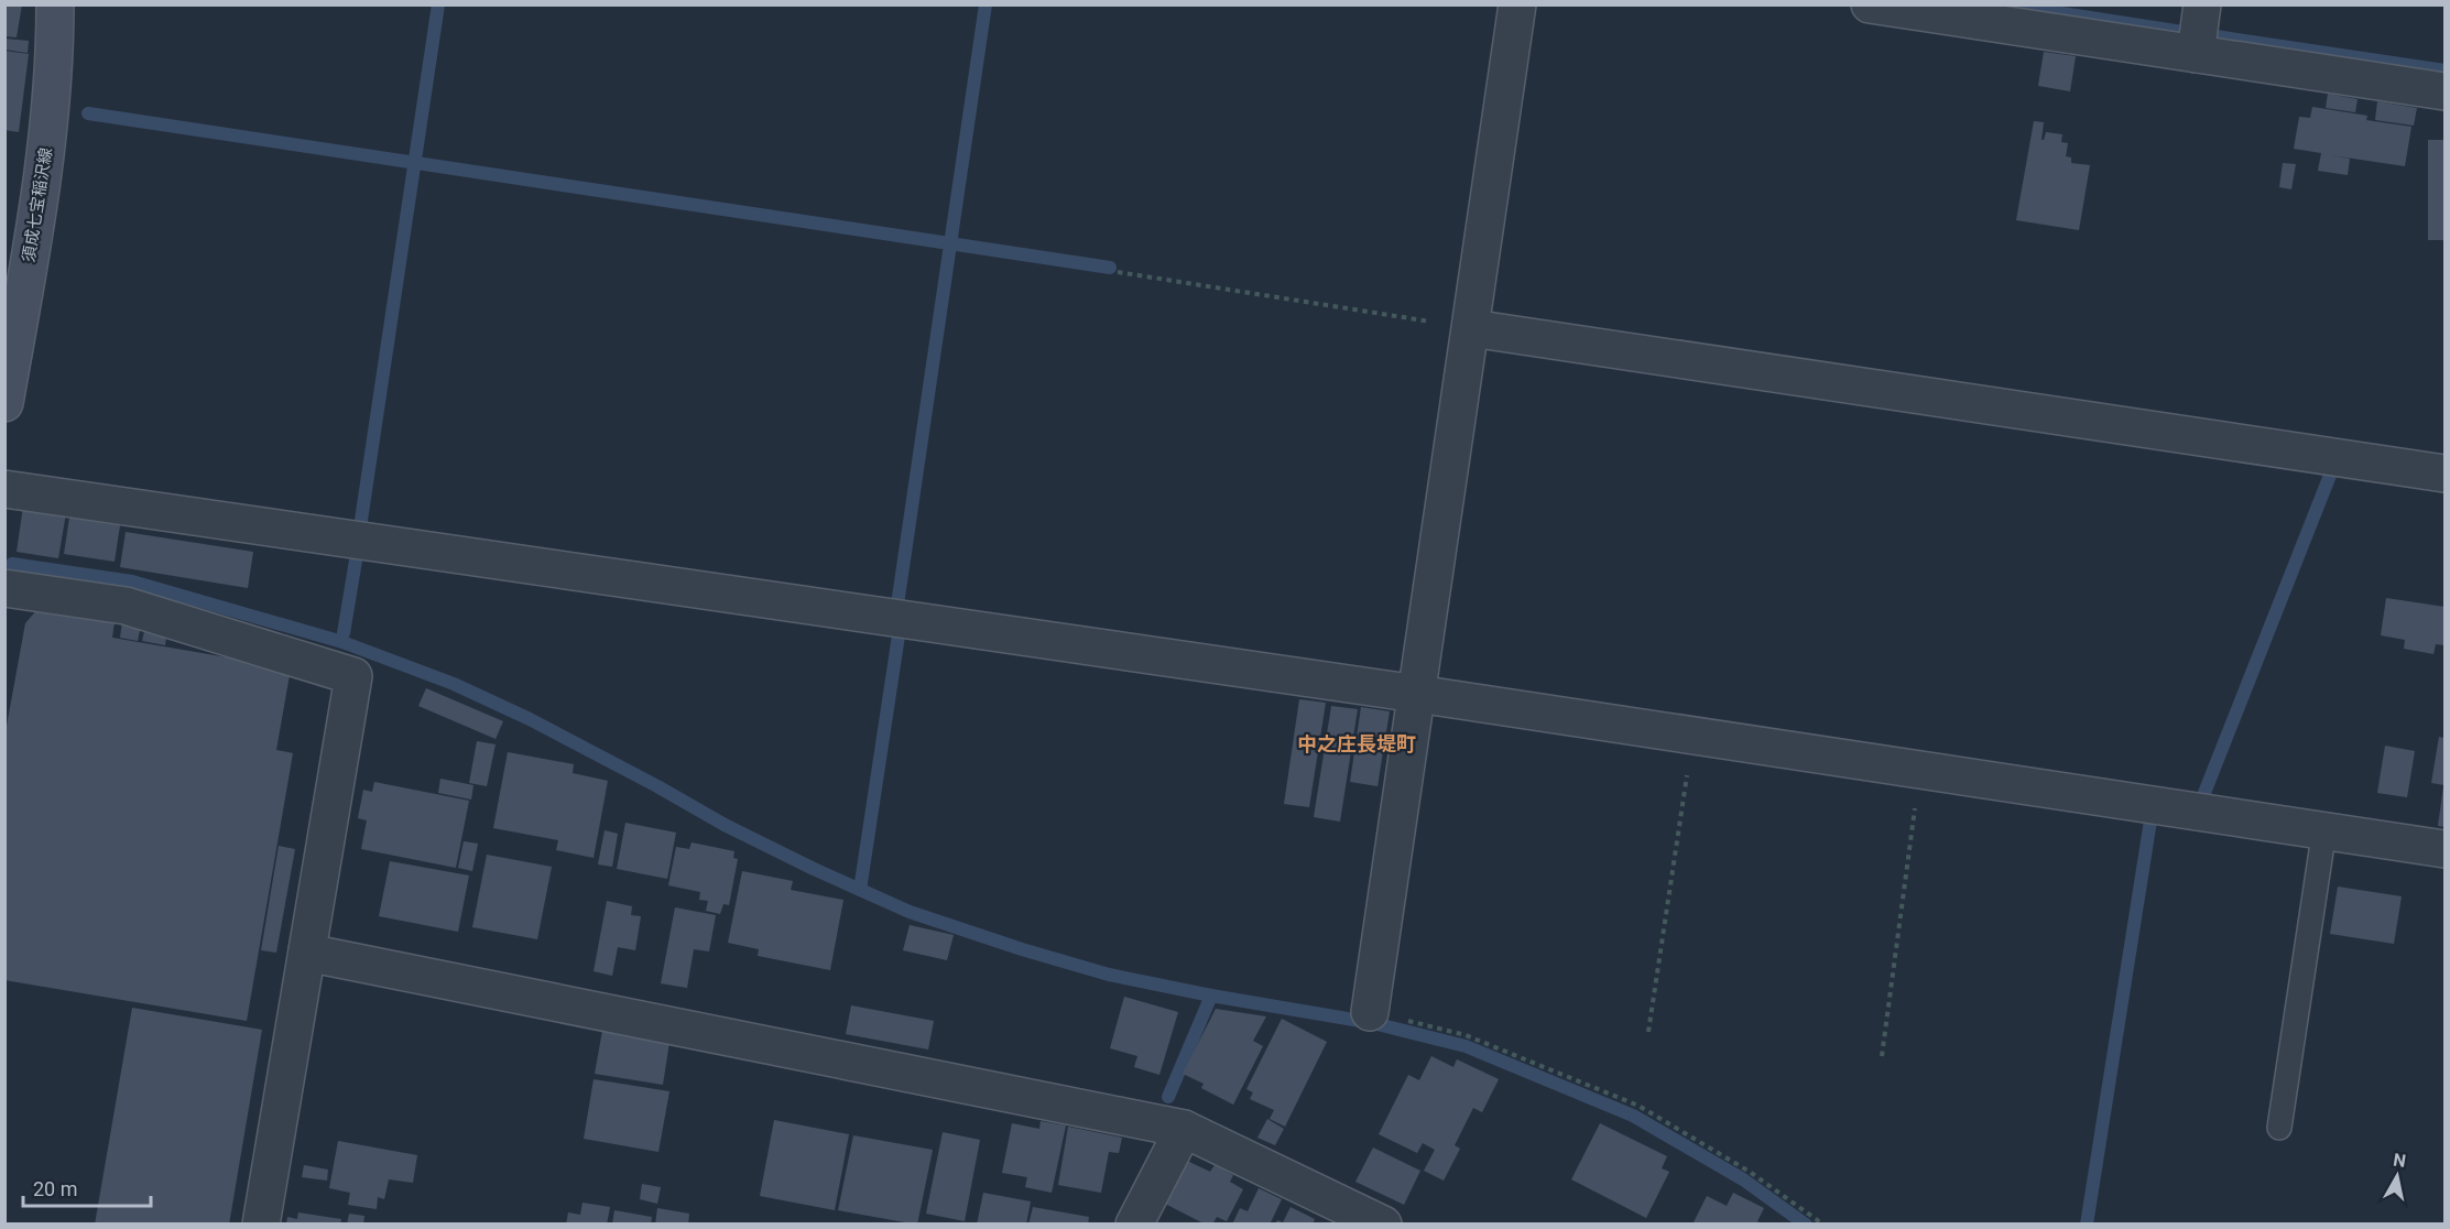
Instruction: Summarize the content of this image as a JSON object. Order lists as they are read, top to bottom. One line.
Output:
{"streets":{"main road":["須成七宝稲沢線"]},"districts":["中之庄長堤町"],"scale_bar":"20 m","north":"top"}
